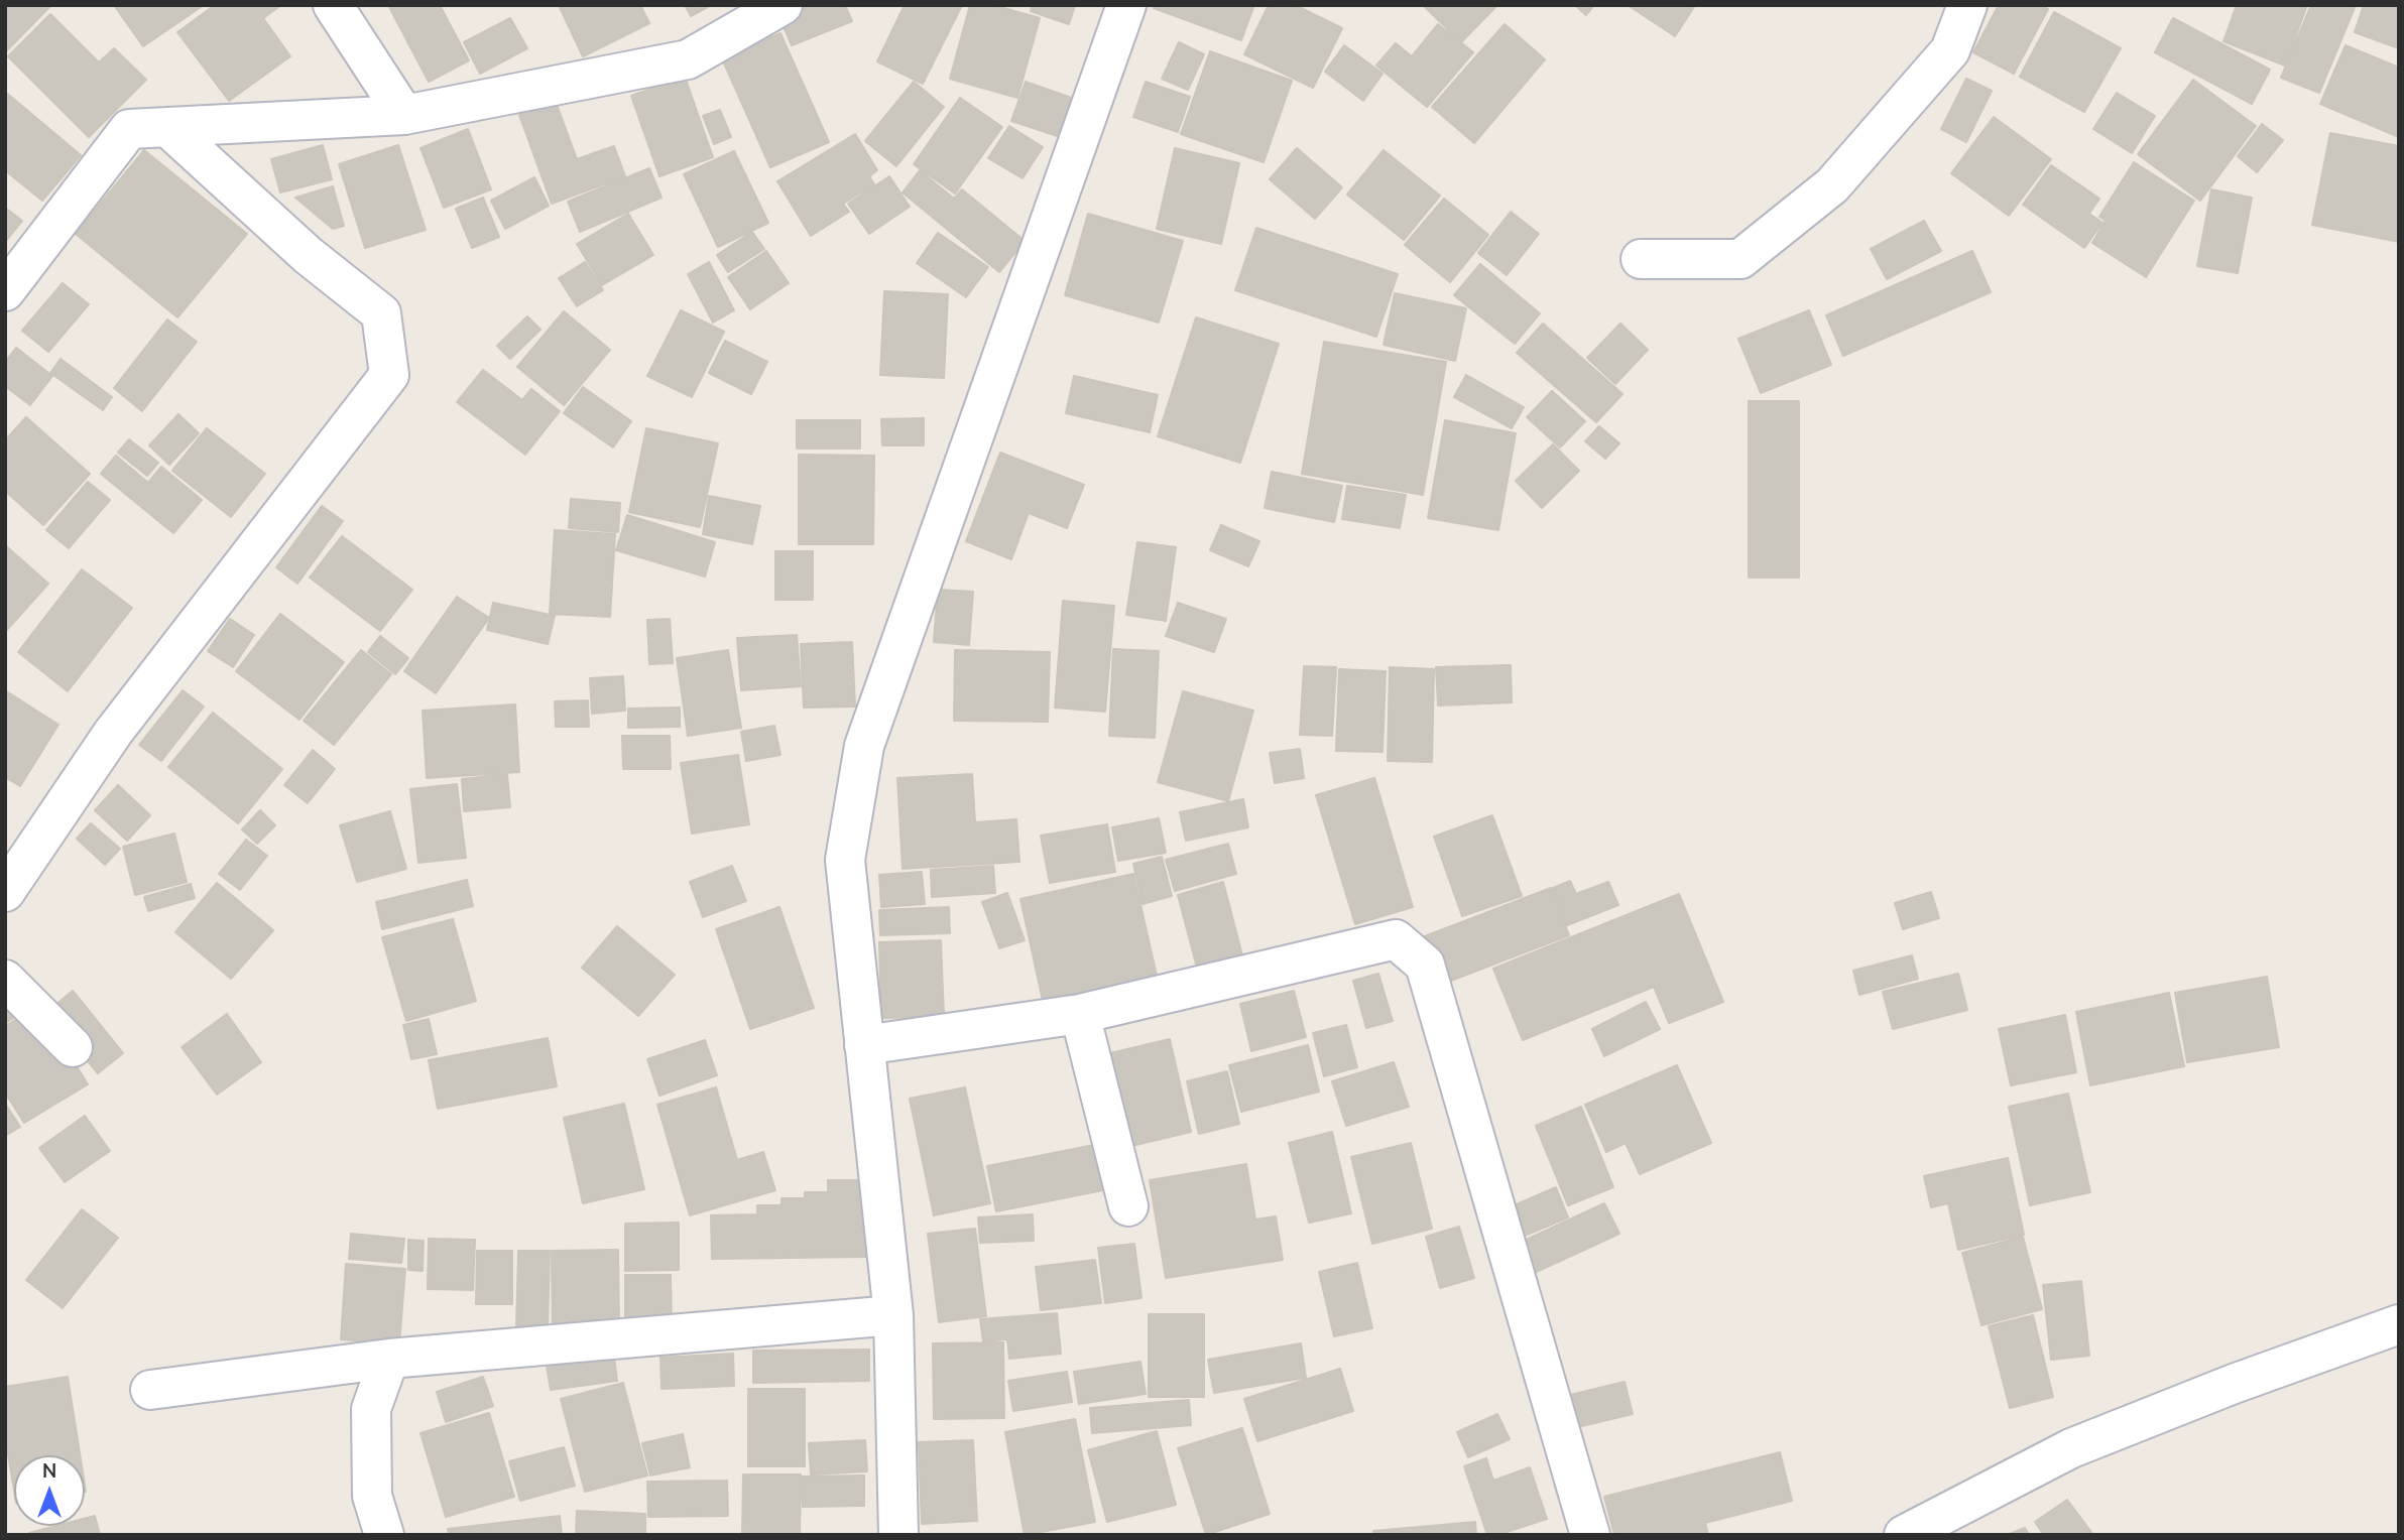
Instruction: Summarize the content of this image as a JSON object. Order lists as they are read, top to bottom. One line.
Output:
{"north":"top"}
